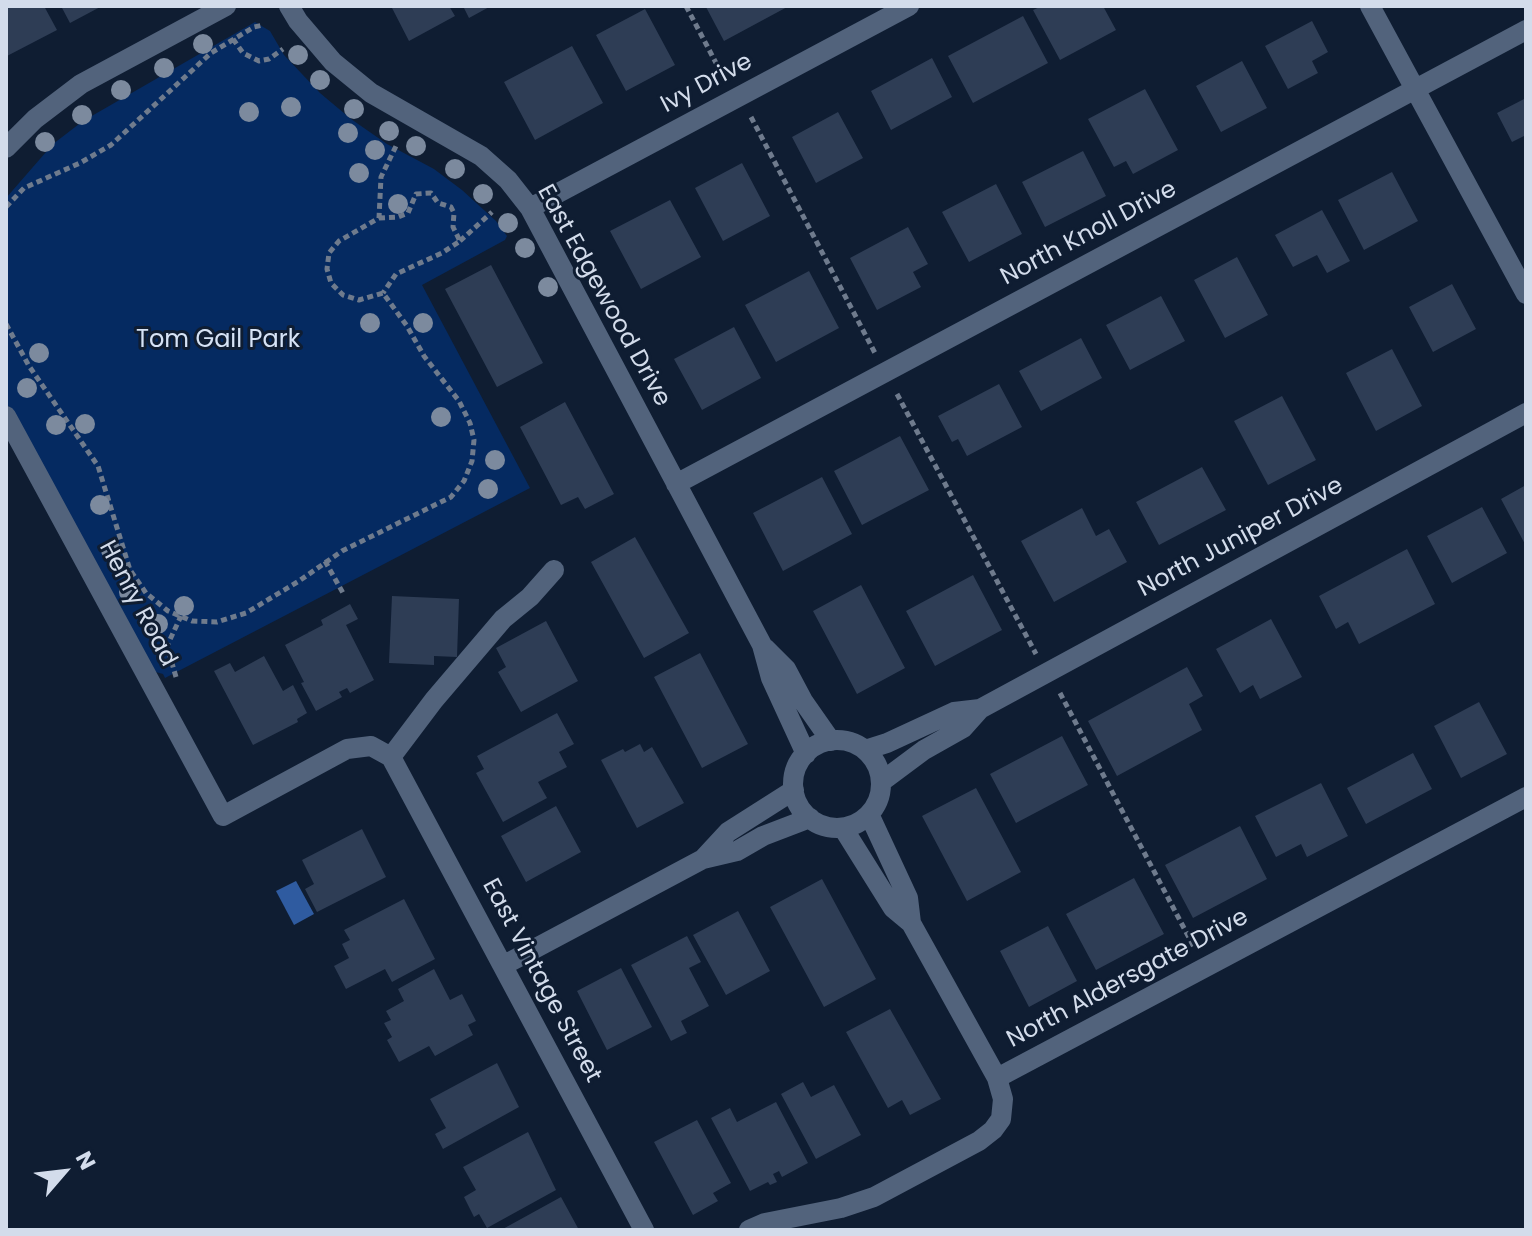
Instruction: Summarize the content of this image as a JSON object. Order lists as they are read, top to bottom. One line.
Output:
{"streets":{"street":["Ivy Drive","North Knoll Drive","East Edgewood Drive","North Juniper Drive","Henry Road","North Aldersgate Drive","East Vintage Street"]},"crossings":[["Ivy Drive","East Edgewood Drive"],["North Knoll Drive","East Edgewood Drive"],["East Edgewood Drive","North Juniper Drive"],["Henry Road","East Vintage Street"]],"parks":["Tom Gail Park"],"north":"top right"}
